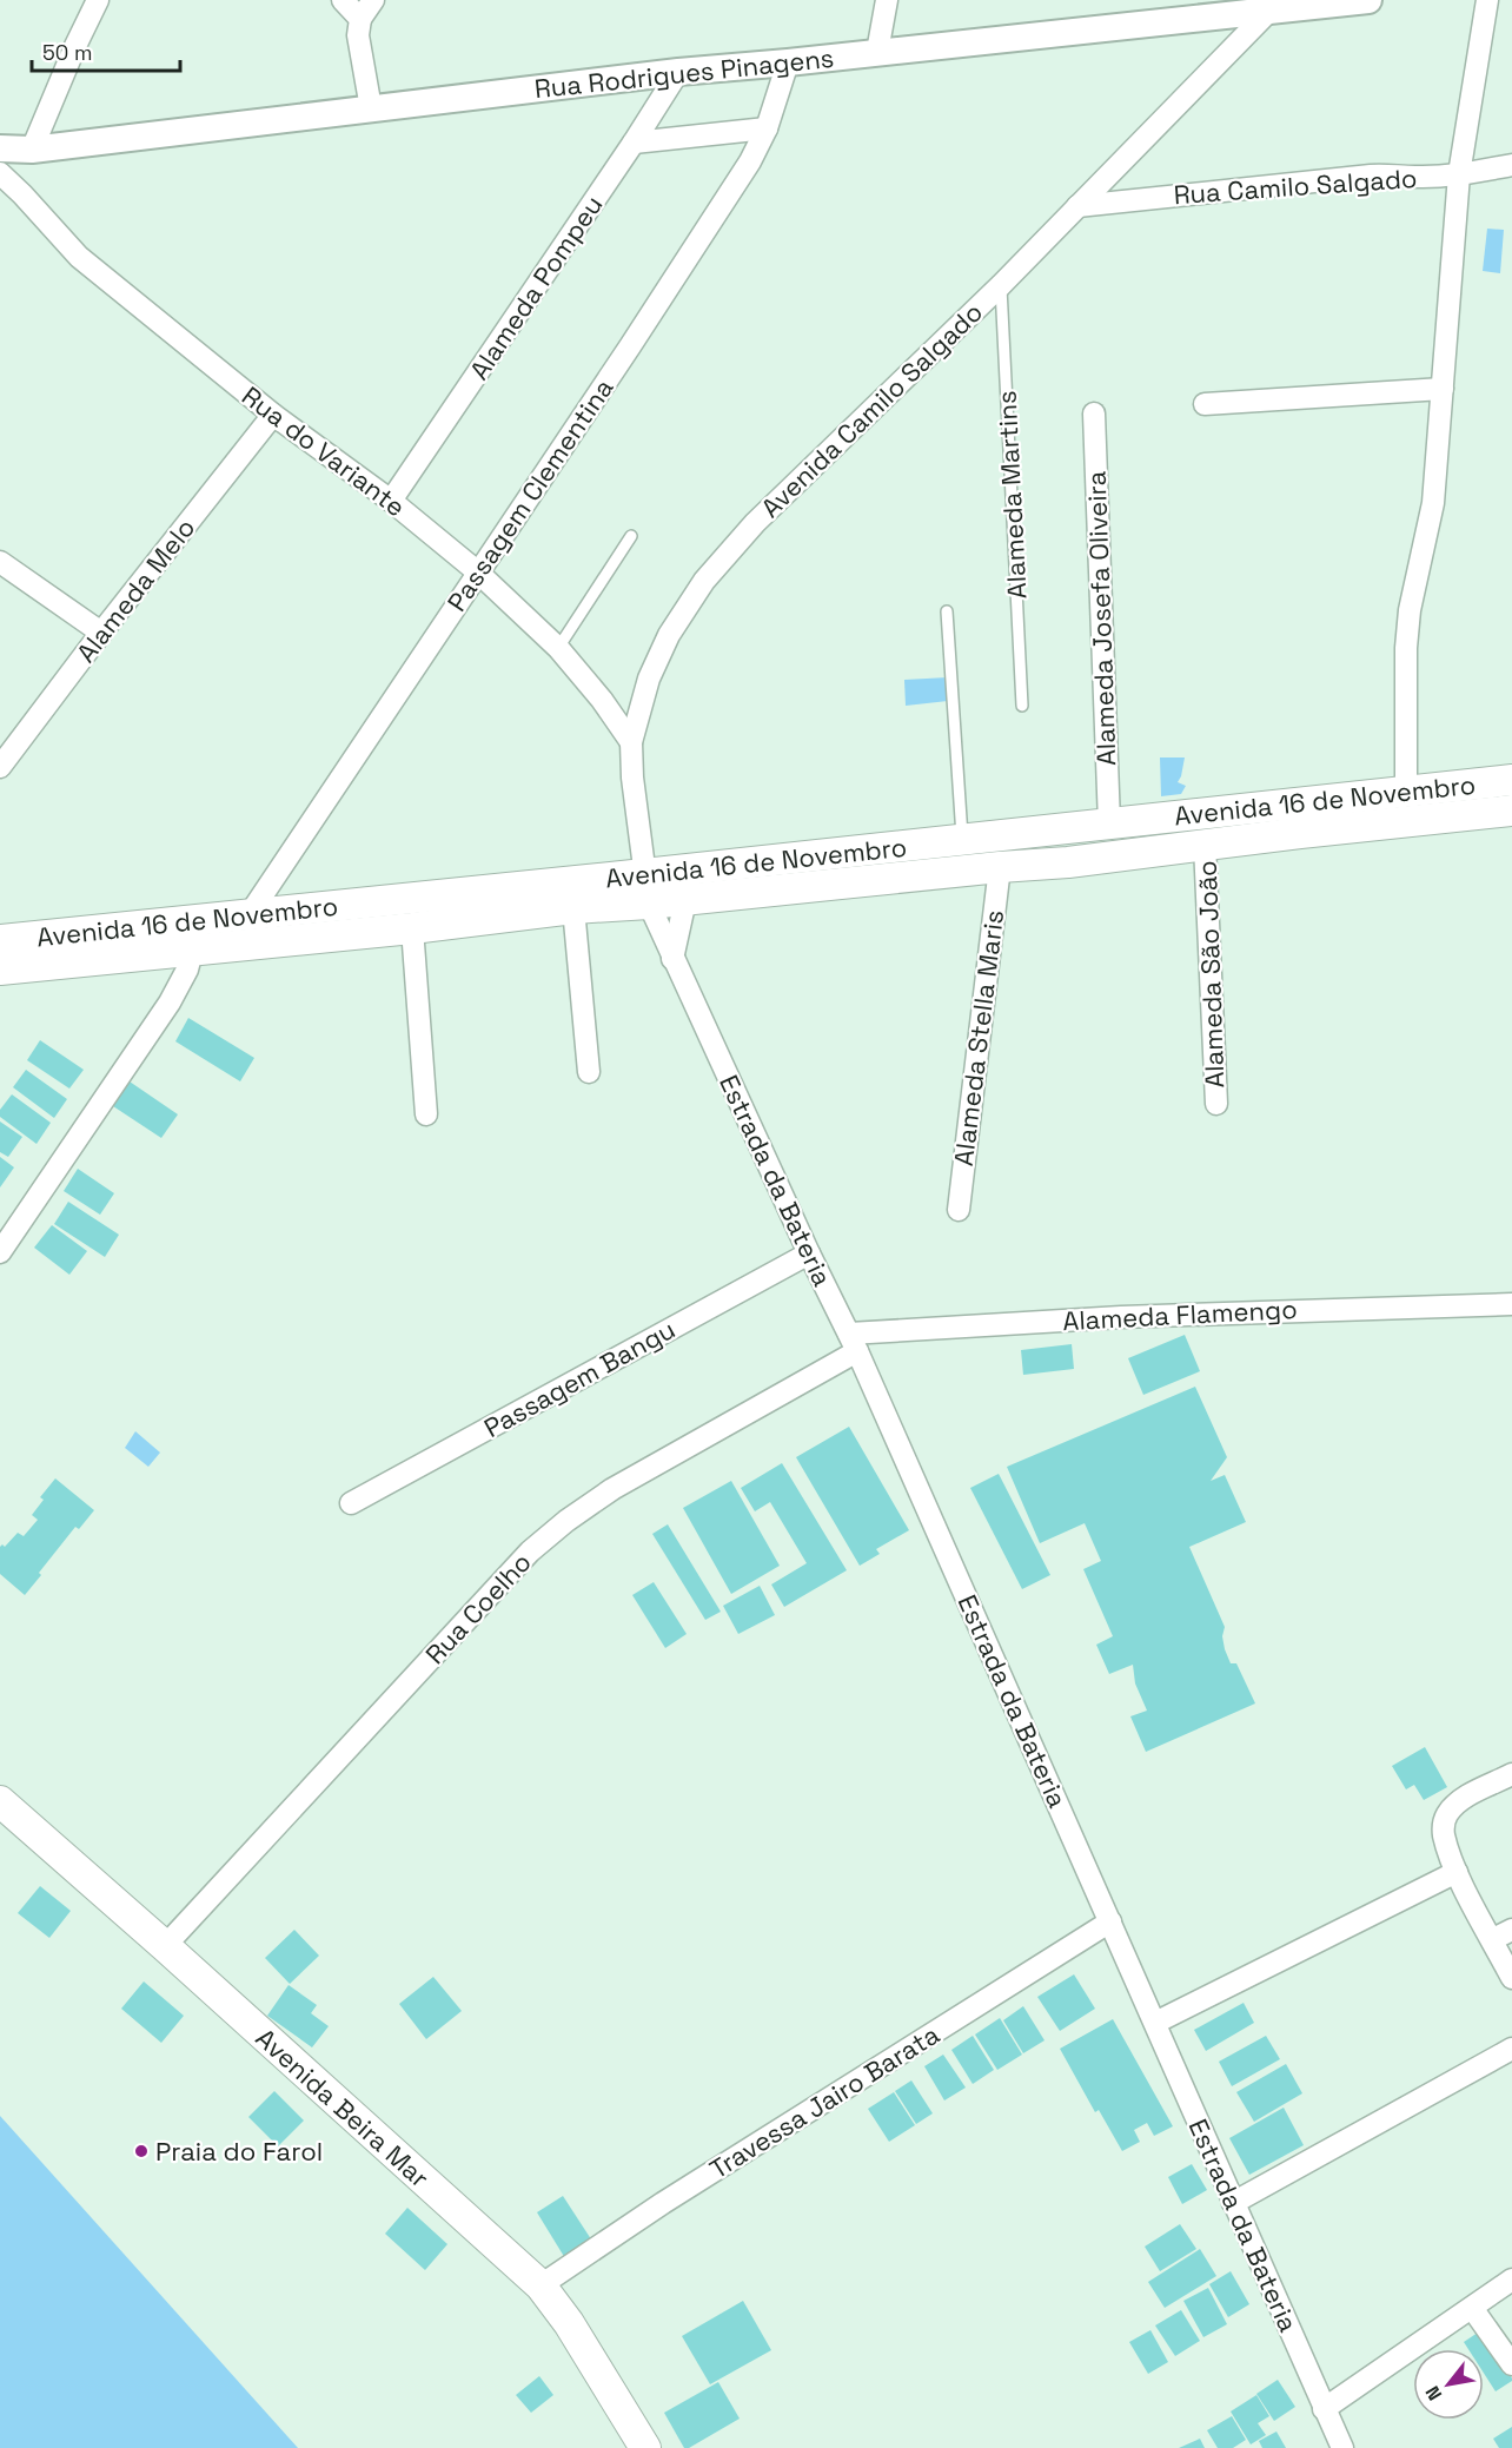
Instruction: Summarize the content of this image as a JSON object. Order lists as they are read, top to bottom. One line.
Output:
{"streets":{"main road":["Avenida 16 de Novembro","Avenida Beira Mar"],"street":["Rua Rodrigues Pinagens","Rua Camilo Salgado","Alameda Pompeu","Avenida Camilo Salgado","Rua do Variante","Passagem Clementina","Alameda Melo","Alameda Josefa Oliveira","Alameda São João","Alameda Stella Maris","Estrada da Bateria","Alameda Flamengo","Passagem Bangu","Rua Coelho","Travessa Jairo Barata"],"lane":["Alameda Martins"]},"crossings":[["Rua Rodrigues Pinagens","Alameda Pompeu"],["Rua Rodrigues Pinagens","Avenida Camilo Salgado"],["Rua Rodrigues Pinagens","Passagem Clementina"],["Rua Camilo Salgado","Avenida Camilo Salgado"],["Alameda Pompeu","Rua do Variante"],["Avenida Camilo Salgado","Rua do Variante"],["Avenida Camilo Salgado","Alameda Martins"],["Avenida Camilo Salgado","Avenida 16 de Novembro"],["Avenida Camilo Salgado","Estrada da Bateria"],["Rua do Variante","Passagem Clementina"],["Rua do Variante","Alameda Melo"],["Passagem Clementina","Avenida 16 de Novembro"],["Alameda Josefa Oliveira","Avenida 16 de Novembro"],["Avenida 16 de Novembro","Alameda São João"],["Avenida 16 de Novembro","Alameda Stella Maris"],["Avenida 16 de Novembro","Estrada da Bateria"],["Estrada da Bateria","Alameda Flamengo"],["Estrada da Bateria","Passagem Bangu"],["Estrada da Bateria","Rua Coelho"],["Estrada da Bateria","Travessa Jairo Barata"],["Alameda Flamengo","Rua Coelho"],["Rua Coelho","Avenida Beira Mar"],["Travessa Jairo Barata","Avenida Beira Mar"]],"places":["Praia do Farol"],"scale_bar":"50 m","north":"bottom left"}
